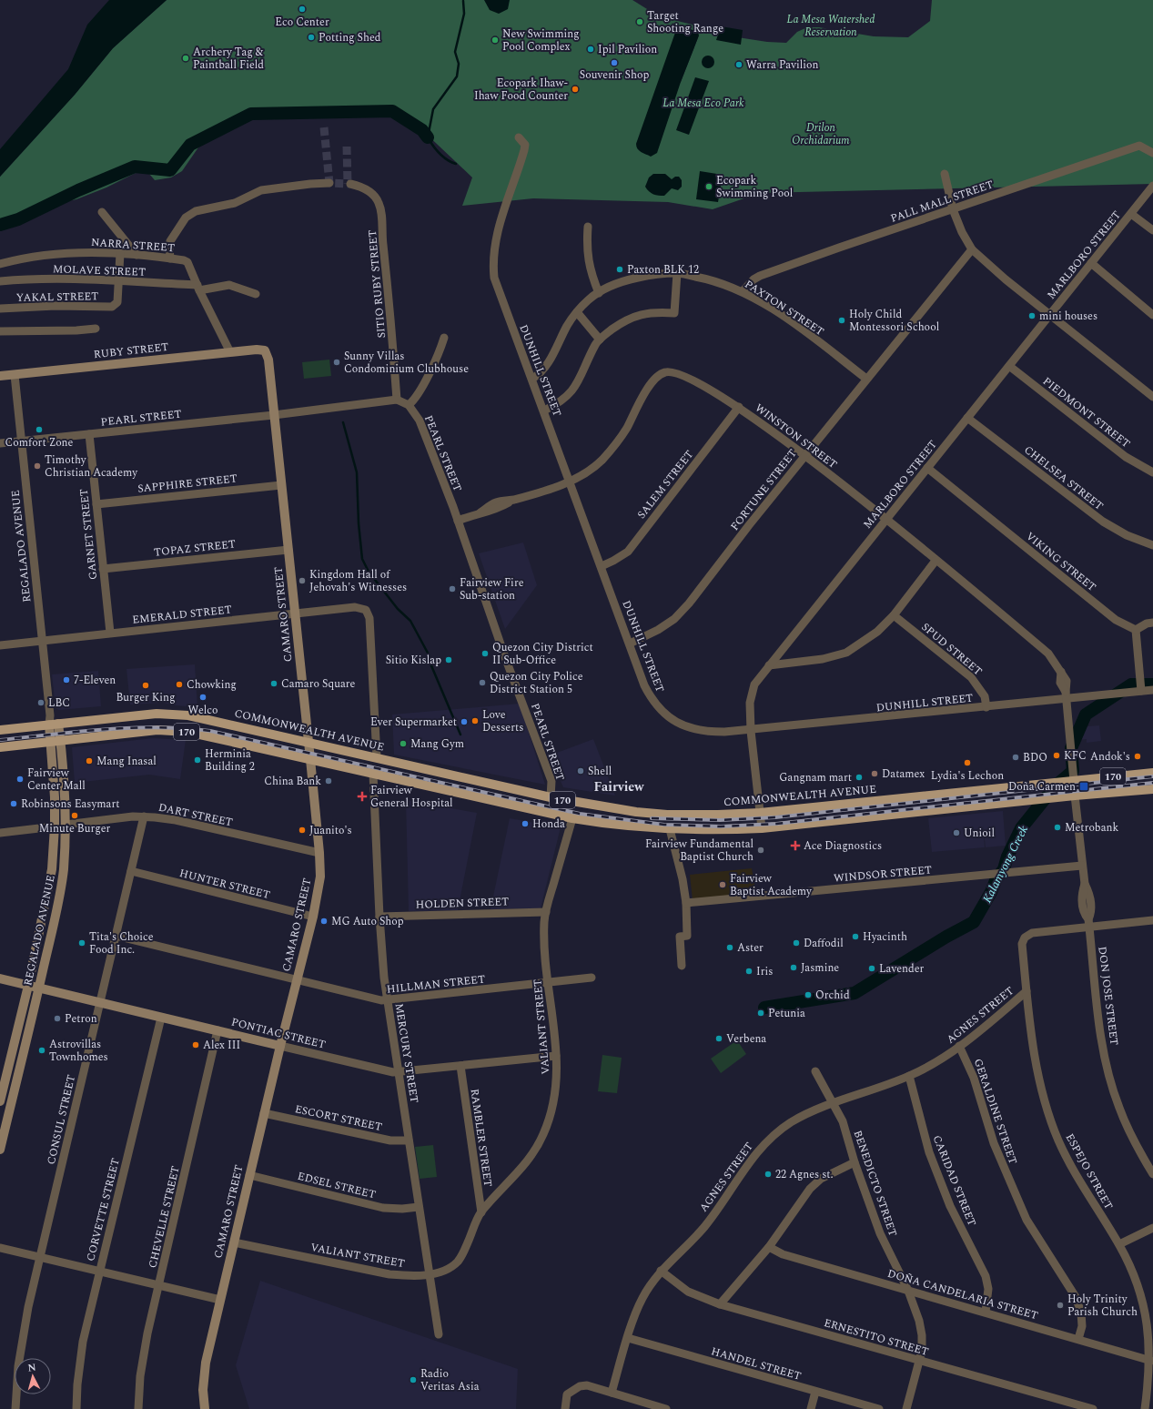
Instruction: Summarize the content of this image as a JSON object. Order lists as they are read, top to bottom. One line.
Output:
{"streets":{"main road":["COMMONWEALTH AVENUE","170"],"street":["PALL MALL STREET","NARRA STREET","MARLBORO STREET","MOLAVE STREET","SITIO RUBY STREET","YAKAL STREET","PAXTON STREET","RUBY STREET","DUNHILL STREET","PIEDMONT STREET","PEARL STREET","WINSTON STREET","CHELSEA STREET","SAPPHIRE STREET","SALEM STREET","FORTUNE STREET","GARNET STREET","REGALADO AVENUE","TOPAZ STREET","VIKING STREET","EMERALD STREET","CAMARO STREET","SPUD STREET","DART STREET","WINDSOR STREET","HUNTER STREET","HOLDEN STREET","HILLMAN STREET","DON JOSE STREET","AGNES STREET","VALIANT STREET","PONTIAC STREET","MERCURY STREET","GERALDINE STREET","ESCORT STREET","CONSUL STREET","RAMBLER STREET","ESPEJO STREET","CARIDAD STREET","BENEDICTO STREET","EDSEL STREET","CORVETTE STREET","CHEVELLE STREET","DOÑA CANDELARIA STREET","ERNESTITO STREET","HANDEL STREET"]},"crossings":[["PALL MALL STREET","PAXTON STREET"],["NARRA STREET","MOLAVE STREET"],["NARRA STREET","RUBY STREET"],["MARLBORO STREET","DUNHILL STREET"],["MARLBORO STREET","PIEDMONT STREET"],["MARLBORO STREET","WINSTON STREET"],["MARLBORO STREET","CHELSEA STREET"],["MARLBORO STREET","VIKING STREET"],["MARLBORO STREET","COMMONWEALTH AVENUE"],["MARLBORO STREET","170"],["MOLAVE STREET","YAKAL STREET"],["SITIO RUBY STREET","PEARL STREET"],["PAXTON STREET","DUNHILL STREET"],["PAXTON STREET","FORTUNE STREET"],["RUBY STREET","REGALADO AVENUE"],["RUBY STREET","CAMARO STREET"],["DUNHILL STREET","WINSTON STREET"],["DUNHILL STREET","SALEM STREET"],["DUNHILL STREET","FORTUNE STREET"],["DUNHILL STREET","SPUD STREET"],["PEARL STREET","WINSTON STREET"],["PEARL STREET","GARNET STREET"],["PEARL STREET","REGALADO AVENUE"],["PEARL STREET","CAMARO STREET"],["PEARL STREET","COMMONWEALTH AVENUE"],["WINSTON STREET","SALEM STREET"],["WINSTON STREET","FORTUNE STREET"],["WINSTON STREET","COMMONWEALTH AVENUE"],["SAPPHIRE STREET","GARNET STREET"],["SAPPHIRE STREET","CAMARO STREET"],["GARNET STREET","TOPAZ STREET"],["GARNET STREET","EMERALD STREET"],["REGALADO AVENUE","EMERALD STREET"],["REGALADO AVENUE","COMMONWEALTH AVENUE"],["REGALADO AVENUE","170"],["REGALADO AVENUE","DART STREET"],["REGALADO AVENUE","PONTIAC STREET"],["TOPAZ STREET","CAMARO STREET"],["EMERALD STREET","CAMARO STREET"],["EMERALD STREET","COMMONWEALTH AVENUE"],["CAMARO STREET","COMMONWEALTH AVENUE"],["CAMARO STREET","170"],["CAMARO STREET","DART STREET"],["CAMARO STREET","HUNTER STREET"],["CAMARO STREET","HILLMAN STREET"],["CAMARO STREET","VALIANT STREET"],["CAMARO STREET","PONTIAC STREET"],["CAMARO STREET","ESCORT STREET"],["CAMARO STREET","EDSEL STREET"],["170","DON JOSE STREET"],["170","VALIANT STREET"],["170","MERCURY STREET"],["DART STREET","CONSUL STREET"],["WINDSOR STREET","DON JOSE STREET"],["HUNTER STREET","CONSUL STREET"],["HOLDEN STREET","VALIANT STREET"],["HOLDEN STREET","MERCURY STREET"],["HILLMAN STREET","VALIANT STREET"],["HILLMAN STREET","MERCURY STREET"],["HILLMAN STREET","CONSUL STREET"],["DON JOSE STREET","ESPEJO STREET"],["AGNES STREET","GERALDINE STREET"],["AGNES STREET","ESPEJO STREET"],["AGNES STREET","CARIDAD STREET"],["AGNES STREET","BENEDICTO STREET"],["AGNES STREET","ERNESTITO STREET"],["AGNES STREET","HANDEL STREET"],["VALIANT STREET","PONTIAC STREET"],["VALIANT STREET","MERCURY STREET"],["VALIANT STREET","RAMBLER STREET"],["PONTIAC STREET","MERCURY STREET"],["PONTIAC STREET","CONSUL STREET"],["PONTIAC STREET","RAMBLER STREET"],["PONTIAC STREET","CORVETTE STREET"],["PONTIAC STREET","CHEVELLE STREET"],["MERCURY STREET","ESCORT STREET"],["MERCURY STREET","EDSEL STREET"],["GERALDINE STREET","DOÑA CANDELARIA STREET"],["ESPEJO STREET","DOÑA CANDELARIA STREET"],["CARIDAD STREET","DOÑA CANDELARIA STREET"],["BENEDICTO STREET","DOÑA CANDELARIA STREET"],["BENEDICTO STREET","ERNESTITO STREET"]],"districts":["Fairview"],"water":["Kalamyong Creek"],"parks":["La Mesa Watershed Reservation","La Mesa Eco Park","Drilon Orchidarium"],"places":{"other":["Eco Center","Target Shooting Range","Potting Shed","New Swimming Pool Complex","Ipil Pavilion","Archery Tag & Paintball Field","Souvenir Shop","Warra Pavilion","Ecopark Ihaw- Ihaw Food Counter","Ecopark Swimming Pool","Paxton BLK 12","mini houses","Holy Child Montessori School","Sunny Villas Condominium Clubhouse","Comfort Zone","Timothy Christian Academy","Kingdom Hall of Jehovah's Witnesses","Fairview Fire Sub-station","Quezon City District II Sub-Office","Sitio Kislap","7-Eleven","Quezon City Police District Station 5","Camaro Square","Chowking","Burger King","Welco","LBC","Love Desserts","Ever Supermarket","Mang Gym","KFC","Andok's","BDO","Herminia Building 2","Mang Inasal","Lydia's Lechon","Shell","Datamex","Gangnam mart","Fairview Center Mall","China Bank","Robinsons Easymart","Minute Burger","Honda","Metrobank","Juanito's","Unioil","Fairview Fundamental Baptist Church","Fairview Baptist Academy","MG Auto Shop","Hyacinth","Tita's Choice Food Inc.","Daffodil","Aster","Jasmine","Lavender","Iris","Orchid","Petunia","Petron","Verbena","Alex III","Astrovillas Townhomes","22 Agnes st.","Holy Trinity Parish Church","Radio Veritas Asia"],"transit":["Doña Carmen"],"health":["Fairview General Hospital","Ace Diagnostics"]},"north":"top"}
